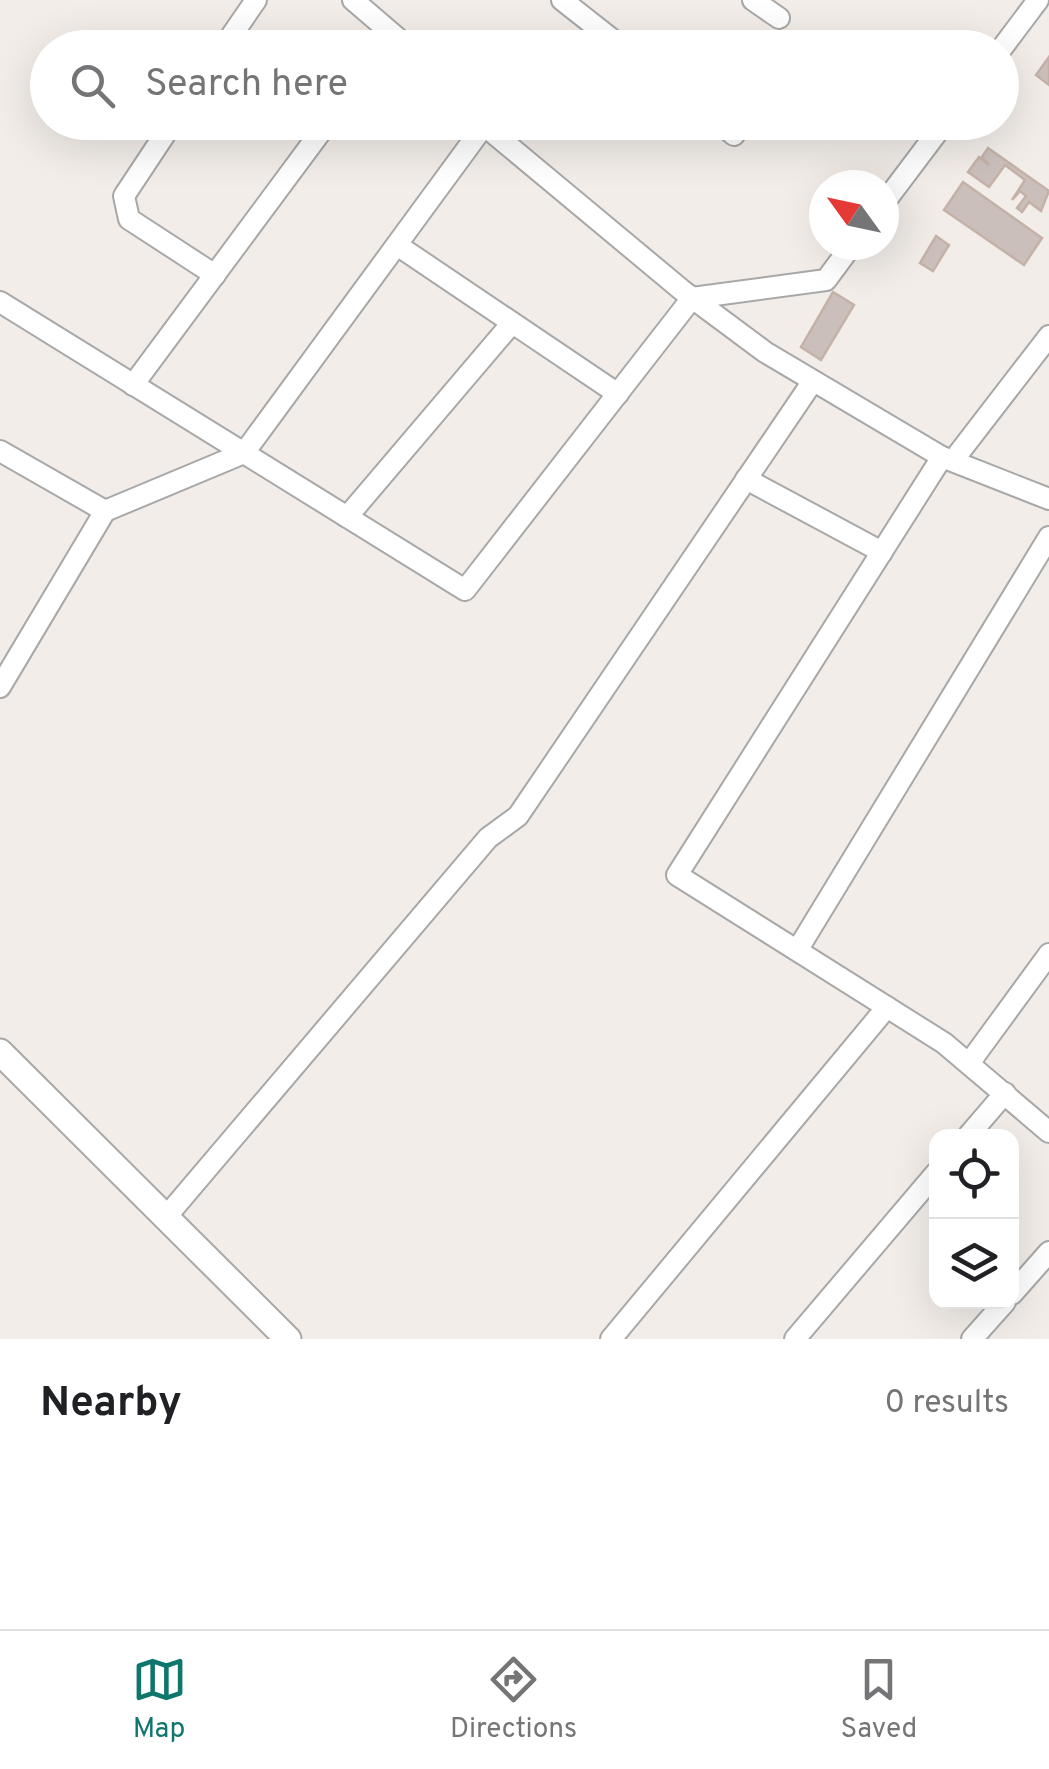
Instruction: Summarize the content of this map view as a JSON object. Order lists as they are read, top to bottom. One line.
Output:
{"north":"top left","page":{"search":"Search here","heading":["Nearby","0 results"],"nav":["Map","Directions","Saved"]}}
